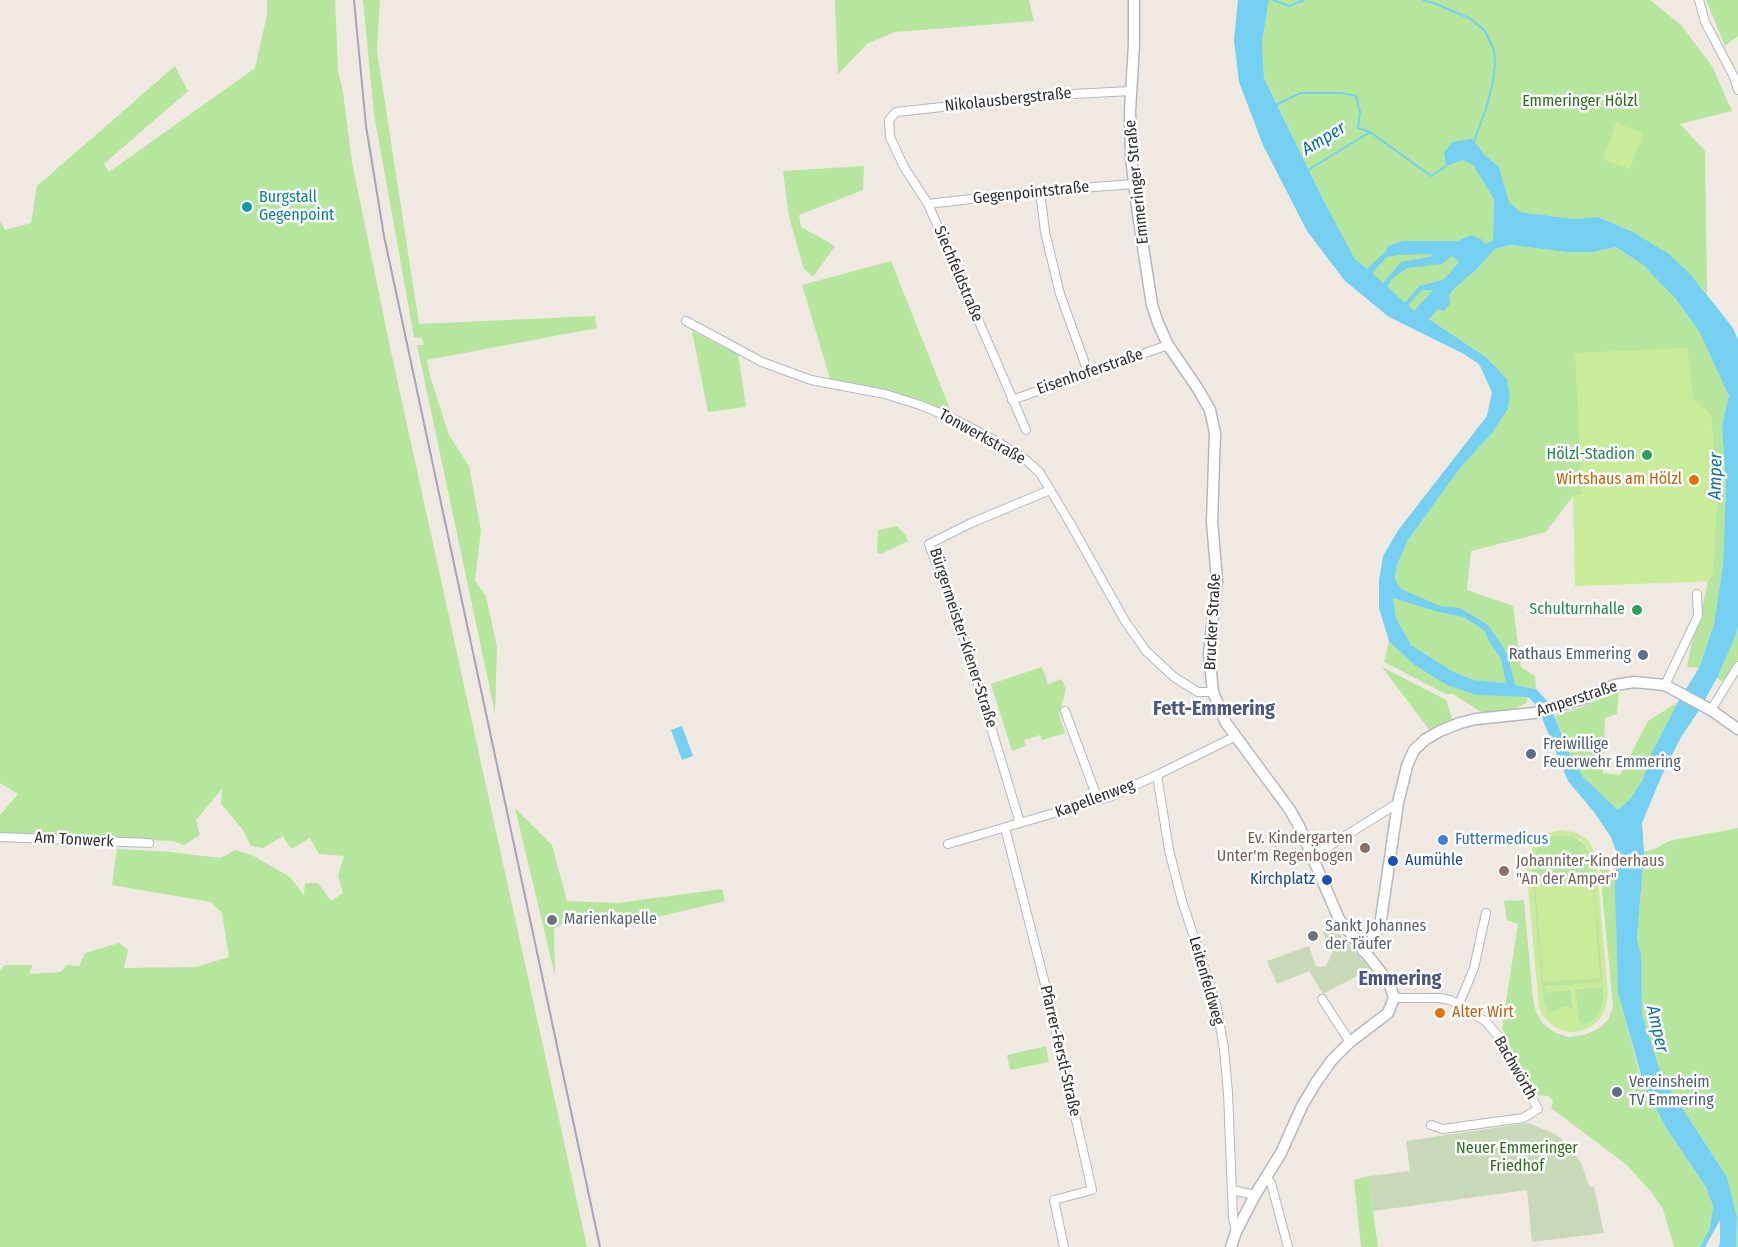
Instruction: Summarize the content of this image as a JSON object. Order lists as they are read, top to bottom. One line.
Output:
{"streets":{"street":["Nikolausbergstraße","Emmeringer Straße","Gegenpointstraße","Siechfeldstraße","Eisenhoferstraße","Tonwerkstraße","Brucker Straße","Bürgermeister-Kiener-Straße","Amperstraße","Kapellenweg","Am Tonwerk","Leitenfeldweg","Pfarrer-Ferstl-Straße","Bachwörth"]},"crossings":[["Nikolausbergstraße","Emmeringer Straße"],["Nikolausbergstraße","Siechfeldstraße"],["Emmeringer Straße","Gegenpointstraße"],["Emmeringer Straße","Eisenhoferstraße"],["Emmeringer Straße","Brucker Straße"],["Gegenpointstraße","Siechfeldstraße"],["Siechfeldstraße","Eisenhoferstraße"],["Tonwerkstraße","Brucker Straße"],["Tonwerkstraße","Bürgermeister-Kiener-Straße"],["Brucker Straße","Amperstraße"],["Brucker Straße","Kapellenweg"],["Bürgermeister-Kiener-Straße","Kapellenweg"],["Kapellenweg","Leitenfeldweg"],["Kapellenweg","Pfarrer-Ferstl-Straße"]],"districts":["Fett-Emmering","Emmering"],"water":["Amper"],"parks":["Emmeringer Hölzl","Neuer Emmeringer Friedhof"],"places":["Burgstall Gegenpoint","Hölzl-Stadion","Wirtshaus am Hölzl","Schulturnhalle","Rathaus Emmering","Freiwillige Feuerwehr Emmering","Futtermedicus","Ev. Kindergarten Unter'm Regenbogen","Aumühle","Johanniter-Kinderhaus \"An der Amper\"","Kirchplatz","Marienkapelle","Sankt Johannes der Täufer","Alter Wirt","Vereinsheim TV Emmering"]}
